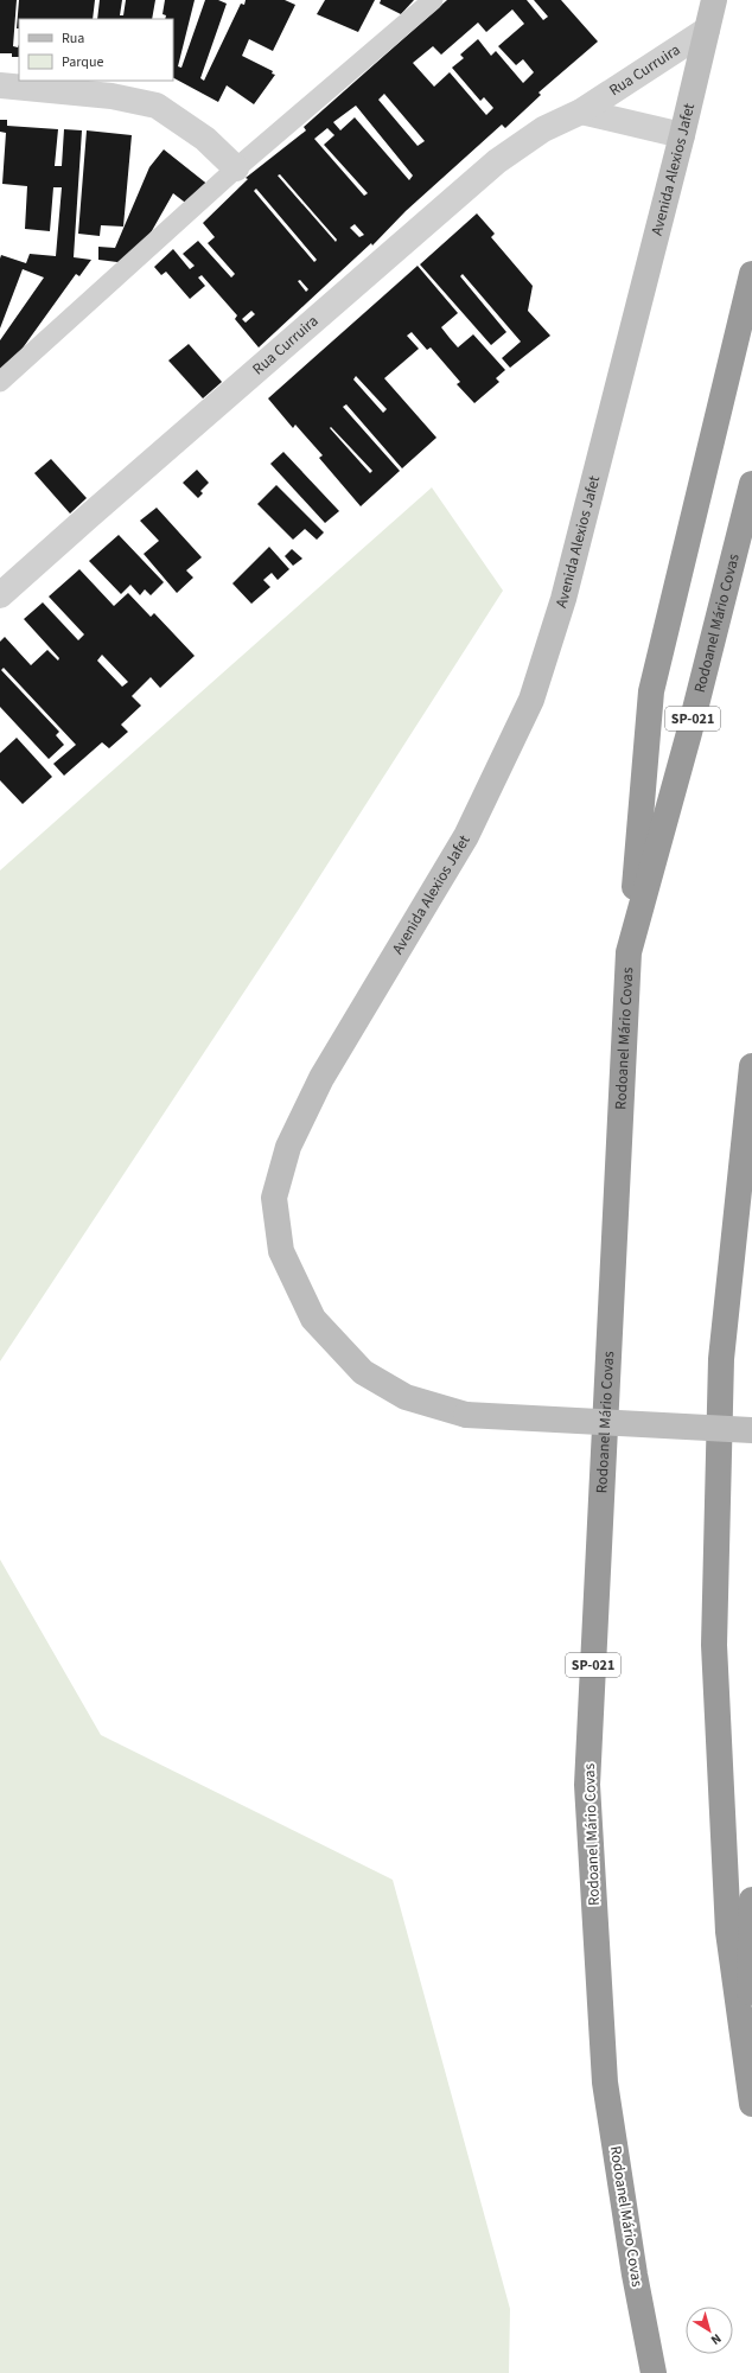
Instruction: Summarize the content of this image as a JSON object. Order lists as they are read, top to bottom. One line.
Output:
{"streets":{"highway":["Rodoanel Mário Covas","SP-021"],"main road":["Avenida Alexios Jafet"],"street":["Rua Curruira"]},"crossings":[["Rua Curruira","Avenida Alexios Jafet"]],"legend":["Rua","Parque"],"north":"bottom right"}
